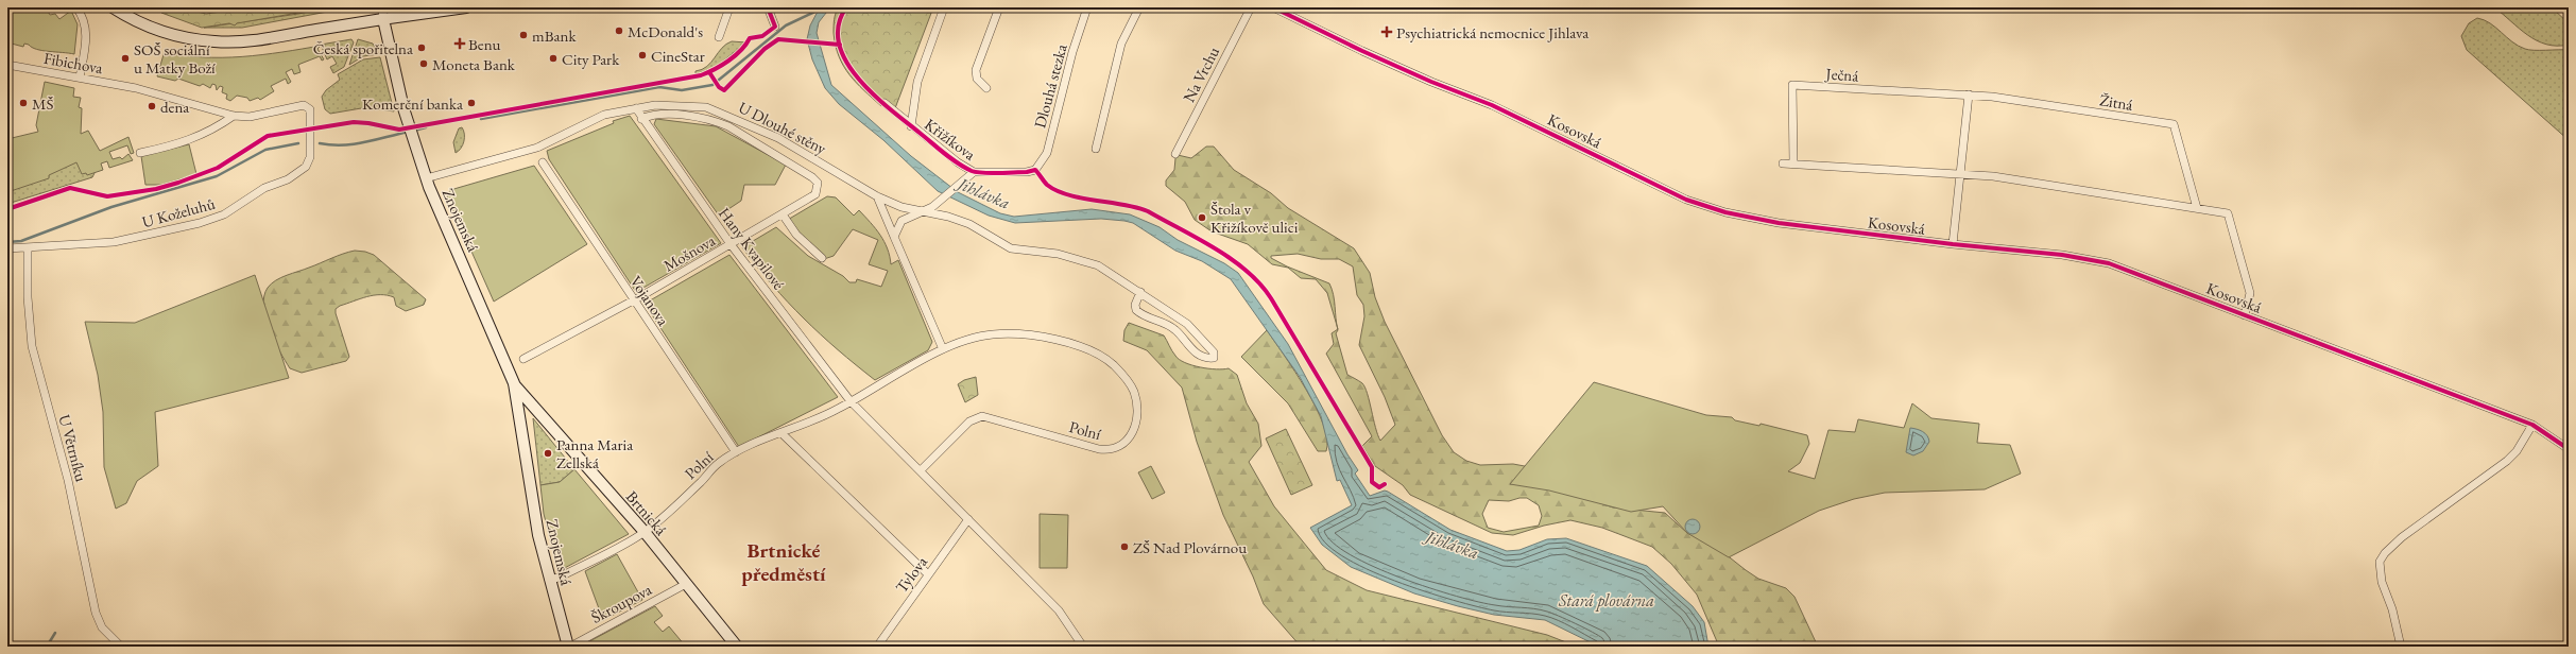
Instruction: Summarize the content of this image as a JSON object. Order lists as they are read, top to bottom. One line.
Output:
{"streets":{"main road":["Znojemská","Brtnická"],"street":["Fibichova","Na Vrchu","Ječná","Dlouhá stezka","Žitná","U Dlouhé stěny","Kosovská","Křižíkova","U Koželuhů","Hany Kvapilové","Mošnova","Vojanova","Polní","U Větrníku","Tylova","Škroupova"]},"crossings":[["Fibichova","U Koželuhů"],["Ječná","Žitná"],["Dlouhá stezka","Křižíkova"],["U Dlouhé stěny","Křižíkova"],["U Dlouhé stěny","Znojemská"],["U Dlouhé stěny","Hany Kvapilové"],["U Dlouhé stěny","Mošnova"],["U Koželuhů","U Větrníku"],["Znojemská","Polní"],["Znojemská","Brtnická"],["Znojemská","Škroupova"],["Hany Kvapilové","Mošnova"],["Hany Kvapilové","Polní"],["Mošnova","Vojanova"],["Vojanova","Polní"],["Polní","Brtnická"],["Brtnická","Škroupova"]],"districts":["Brtnické předměstí"],"water":["Jihlávka","Stará plovárna"],"places":{"other":["McDonald's","mBank","Česká spořitelna","CineStar","SOŠ sociální u Matky Boží","City Park","Moneta Bank","MŠ","Komerční banka","dena","Štola v Křižíkově ulici","Panna Maria Zellská","ZŠ Nad Plovárnou"],"health":["Psychiatrická nemocnice Jihlava","Benu"]}}
